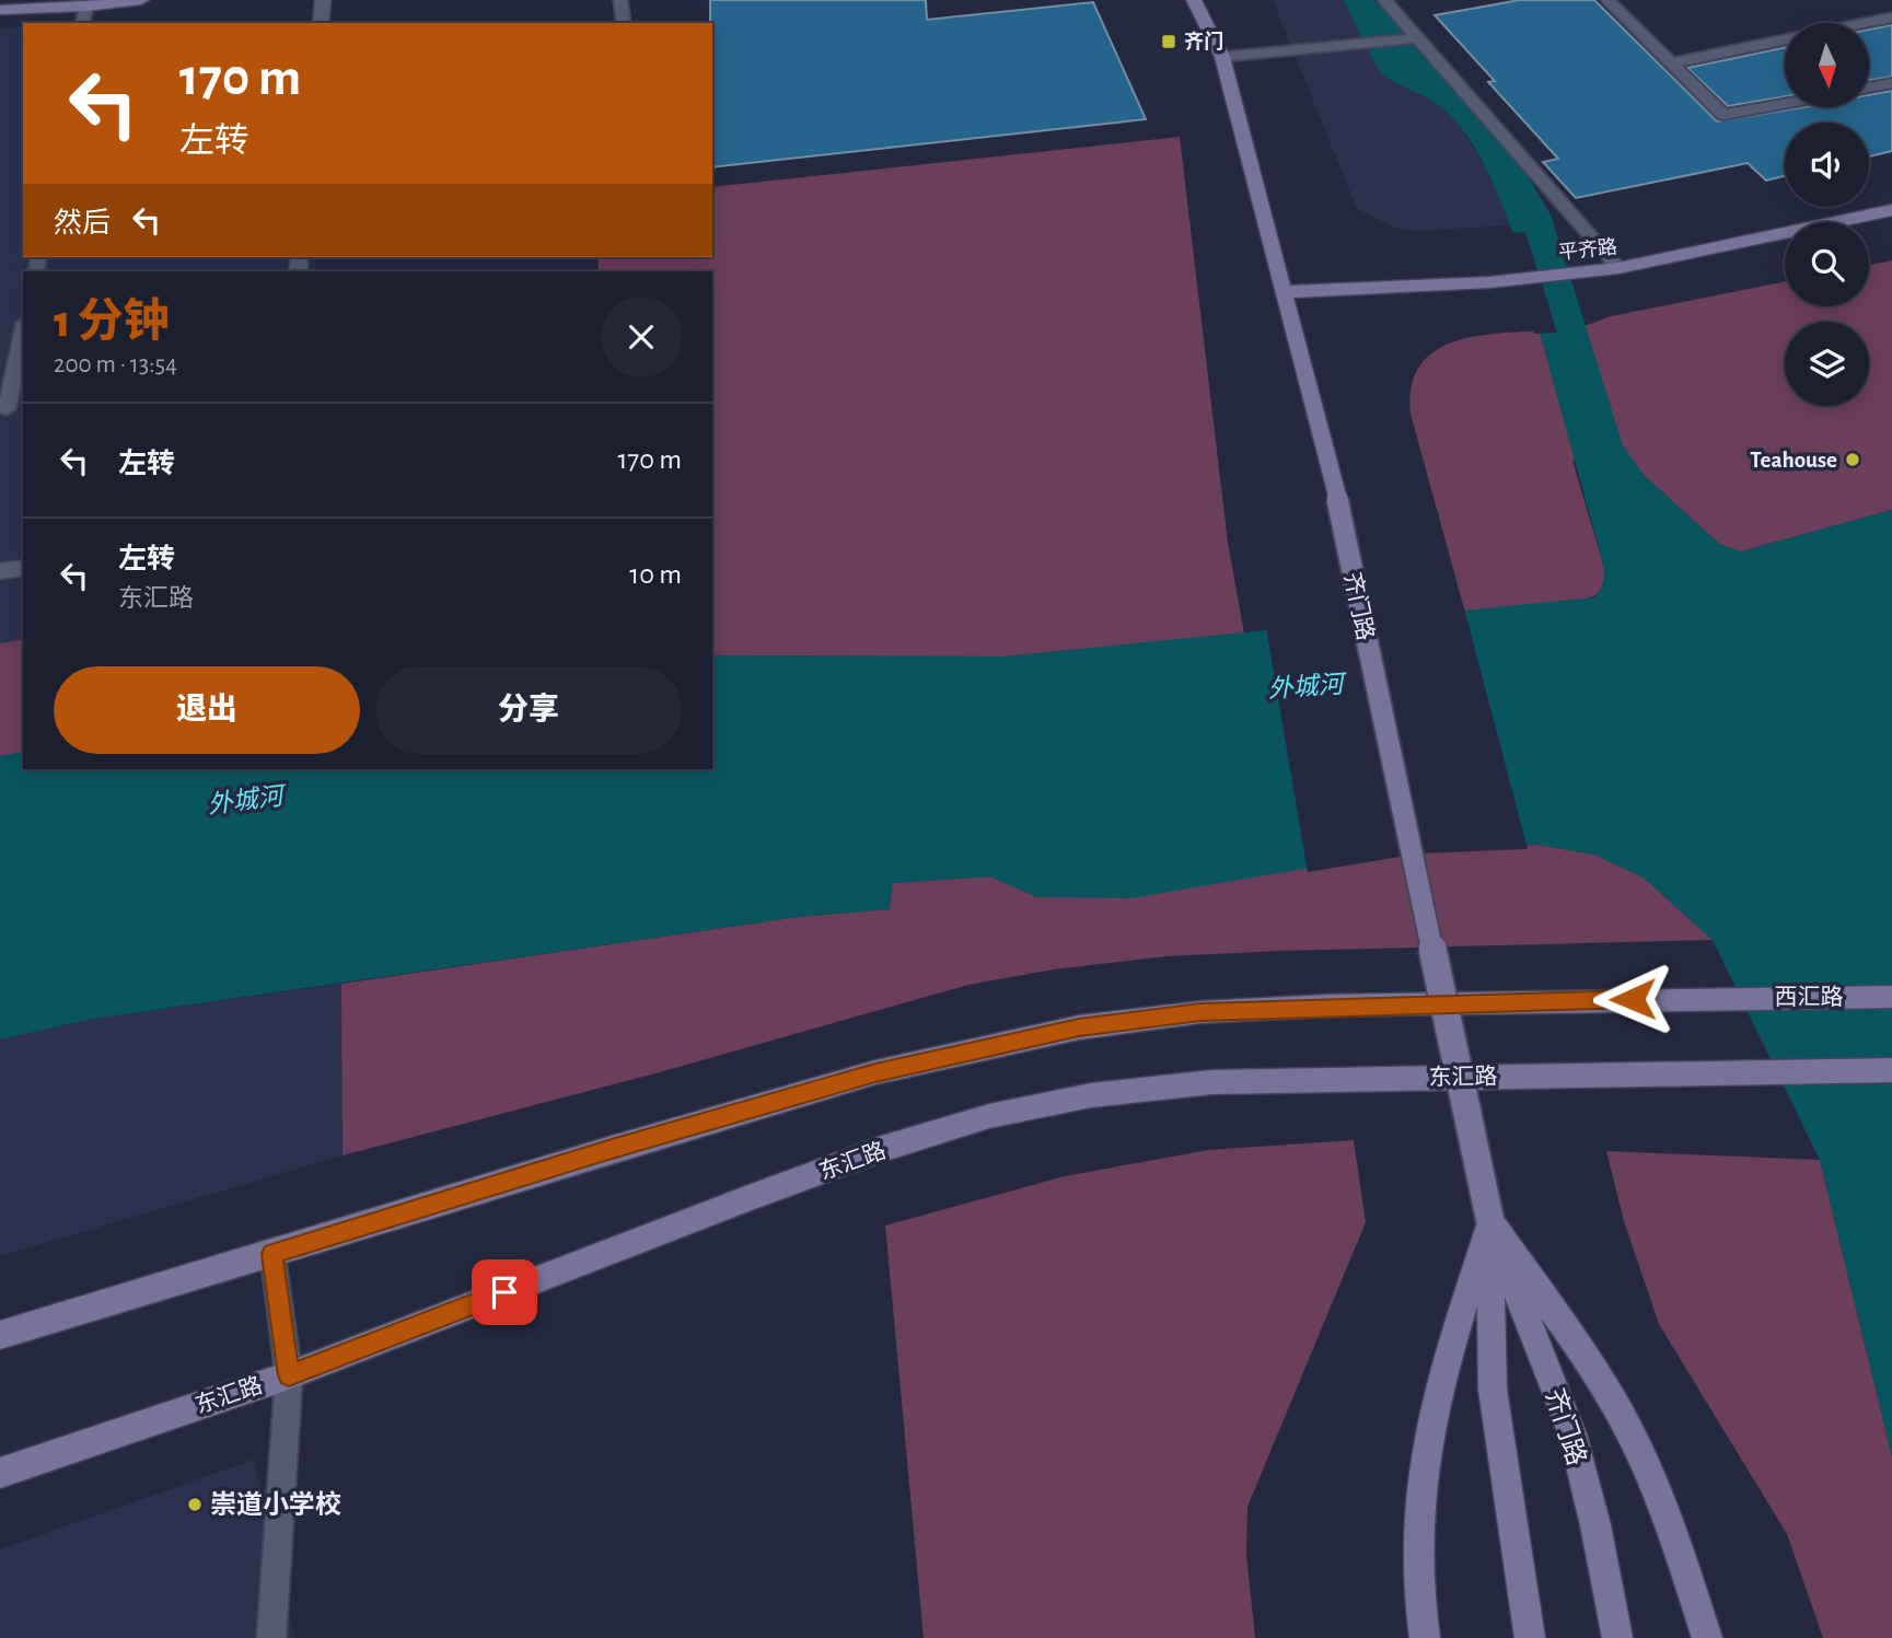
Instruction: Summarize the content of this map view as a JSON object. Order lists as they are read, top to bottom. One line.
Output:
{"streets":{"main road":["平齐路","齐门路","西汇路","东汇路"]},"crossings":[["平齐路","齐门路"]],"water":["外城河"],"places":{"transit":["齐门"],"other":["Teahouse","崇道小学校"]},"north":"bottom","page":{"turn":["170 m","左转"],"then":"然后","heading":["1 分钟","200 m · 13:54"],"list":[{"name":"左转","value":"170 m"},{"name":"左转","note":"东汇路","value":"10 m"}],"buttons":["退出","分享"]}}
